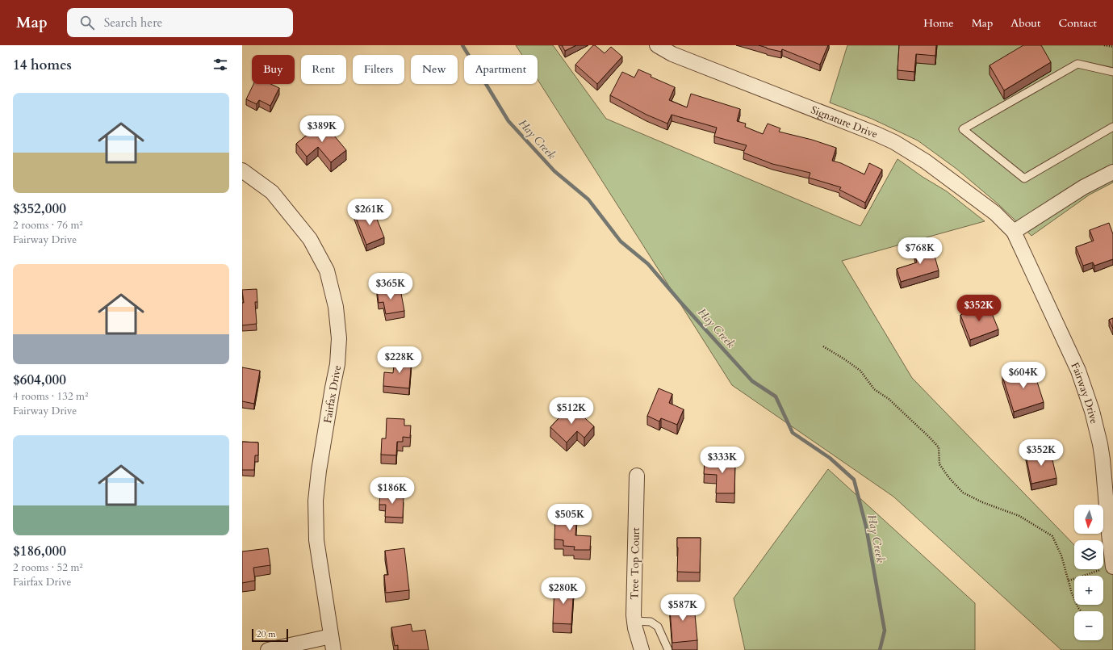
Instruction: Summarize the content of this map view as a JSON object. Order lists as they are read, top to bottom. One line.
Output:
{"streets":{"street":["Signature Drive","Fairway Drive","Fairfax Drive","Tree Top Court"]},"crossings":[["Signature Drive","Fairway Drive"]],"water":["Hay Creek"],"scale_bar":"20 m","north":"bottom","page":{"header":"Map","search":"Search here","nav":["Home","Map","About","Contact"],"heading":"14 homes","chip":["Buy","Rent","Filters","New","Apartment"],"list":[{"name":"$352,000","note":"2 rooms · 76 m² · Fairway Drive"},{"name":"$604,000","note":"4 rooms · 132 m² · Fairway Drive"},{"name":"$186,000","note":"2 rooms · 52 m² · Fairfax Drive"}],"price":["$389K","$261K","$768K","$365K","$352K","$228K","$604K","$512K","$352K","$333K","$186K","$505K","$280K","$587K"],"map_buttons":["+","−"],"scale":"20 m"}}
